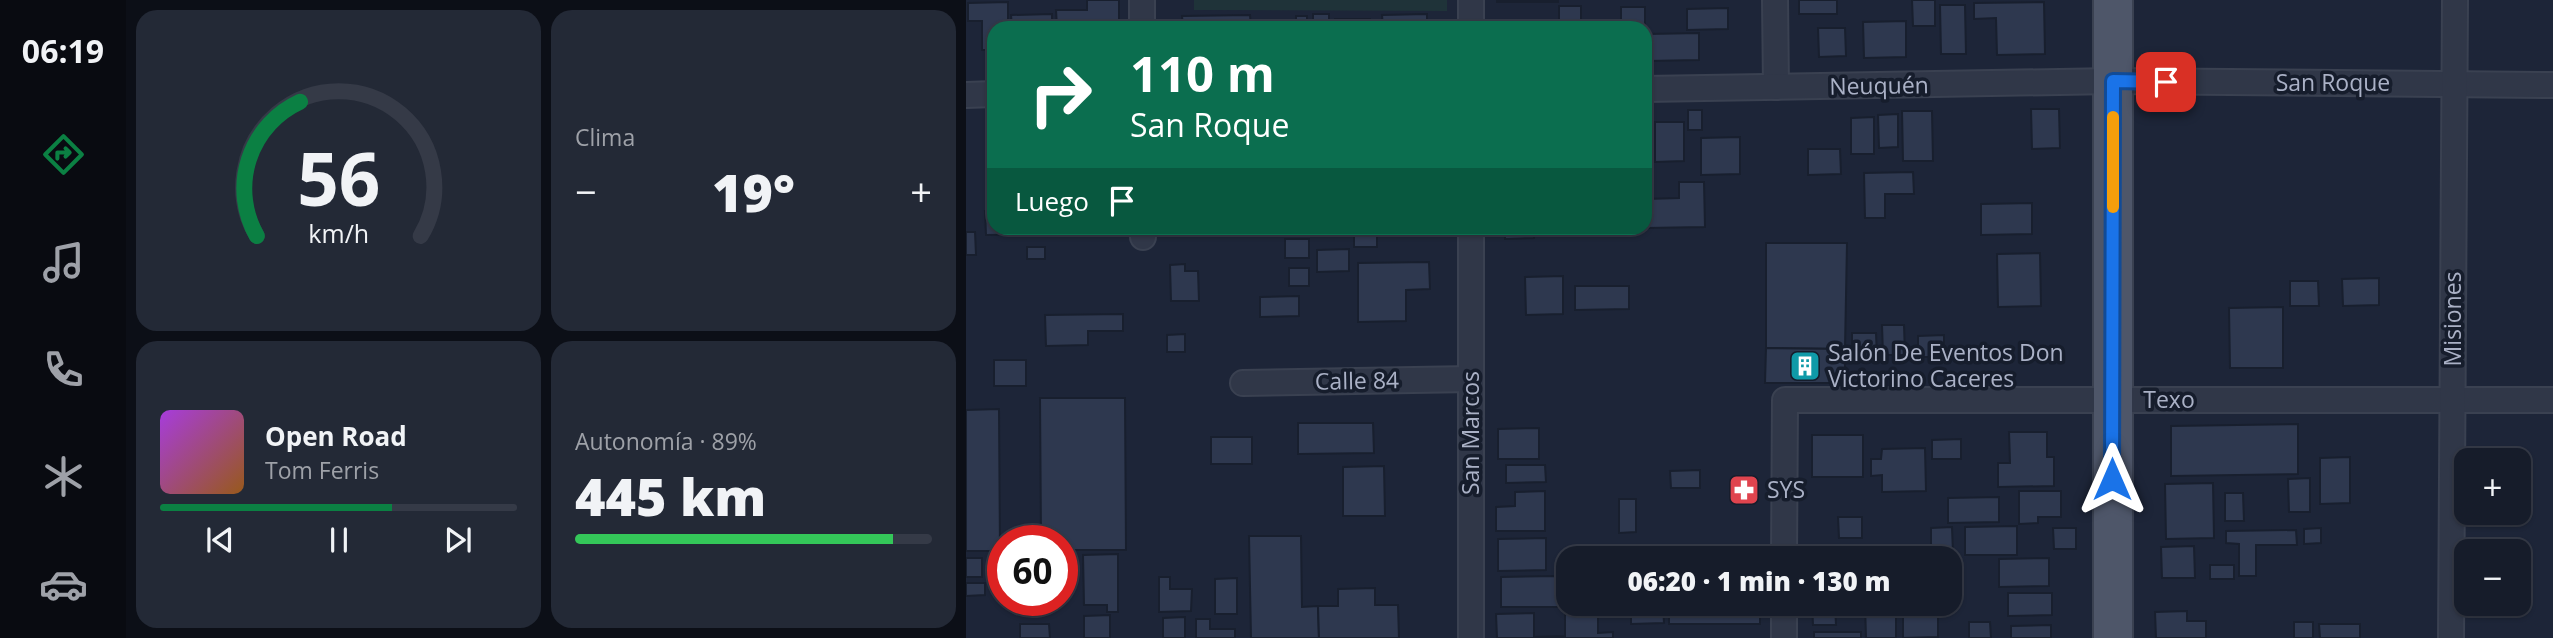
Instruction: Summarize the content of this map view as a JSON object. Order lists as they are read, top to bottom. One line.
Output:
{"streets":{"street":["San Roque","Neuquén","Misiones","Calle 84","Texo","San Marcos"]},"crossings":[["San Roque","Neuquén"],["San Roque","Misiones"],["Misiones","Texo"],["Calle 84","San Marcos"]],"places":{"building":["Salón De Eventos Don Victorino Caceres"],"pharmacy":["SYS"]},"page":{"tabs":"06:19","tile":["Clima",["Autonomía · 89%","445 km"]],"turn":["110 m","San Roque"],"heat":["−","19°","+"],"then":"Luego","song":["Open Road","Tom Ferris"],"map_buttons":["+","−"],"limit":"60","trip":"06:20 · 1 min · 130 m","gauge":["56","km/h"]}}
